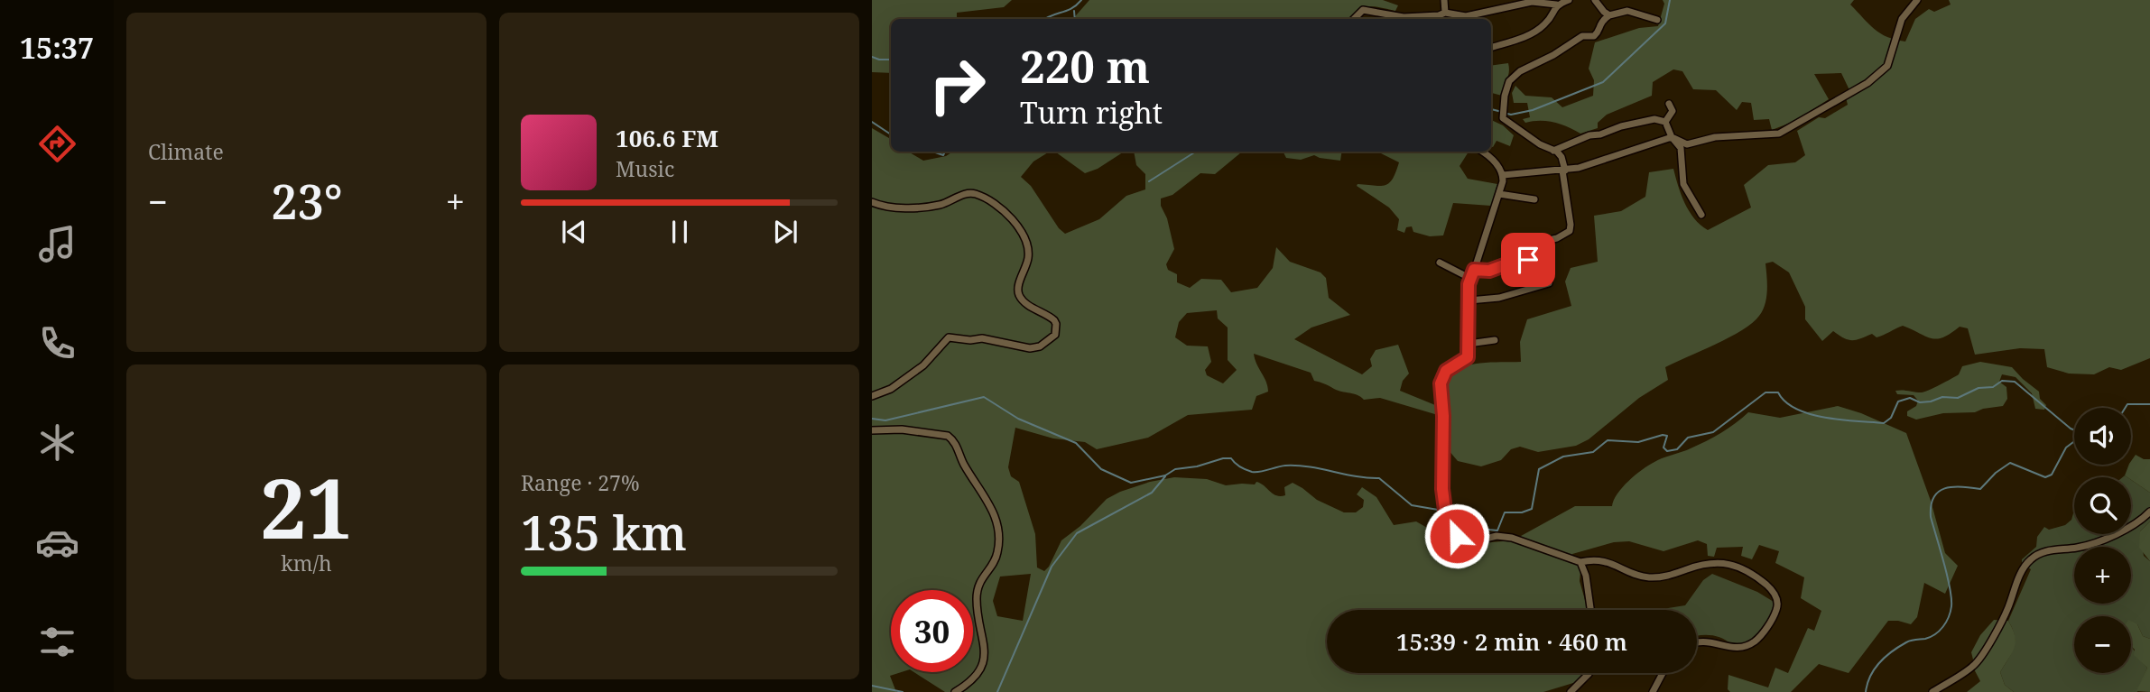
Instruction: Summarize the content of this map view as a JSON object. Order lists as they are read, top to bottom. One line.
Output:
{"page":{"tabs":"15:37","tile":["Climate",["21","km/h"],["Range · 27%","135 km"]],"turn":["220 m","Turn right"],"song":["106.6 FM","Music"],"heat":["−","23°","+"],"map_buttons":["+","−"],"limit":"30","trip":"15:39 · 2 min · 460 m"}}
